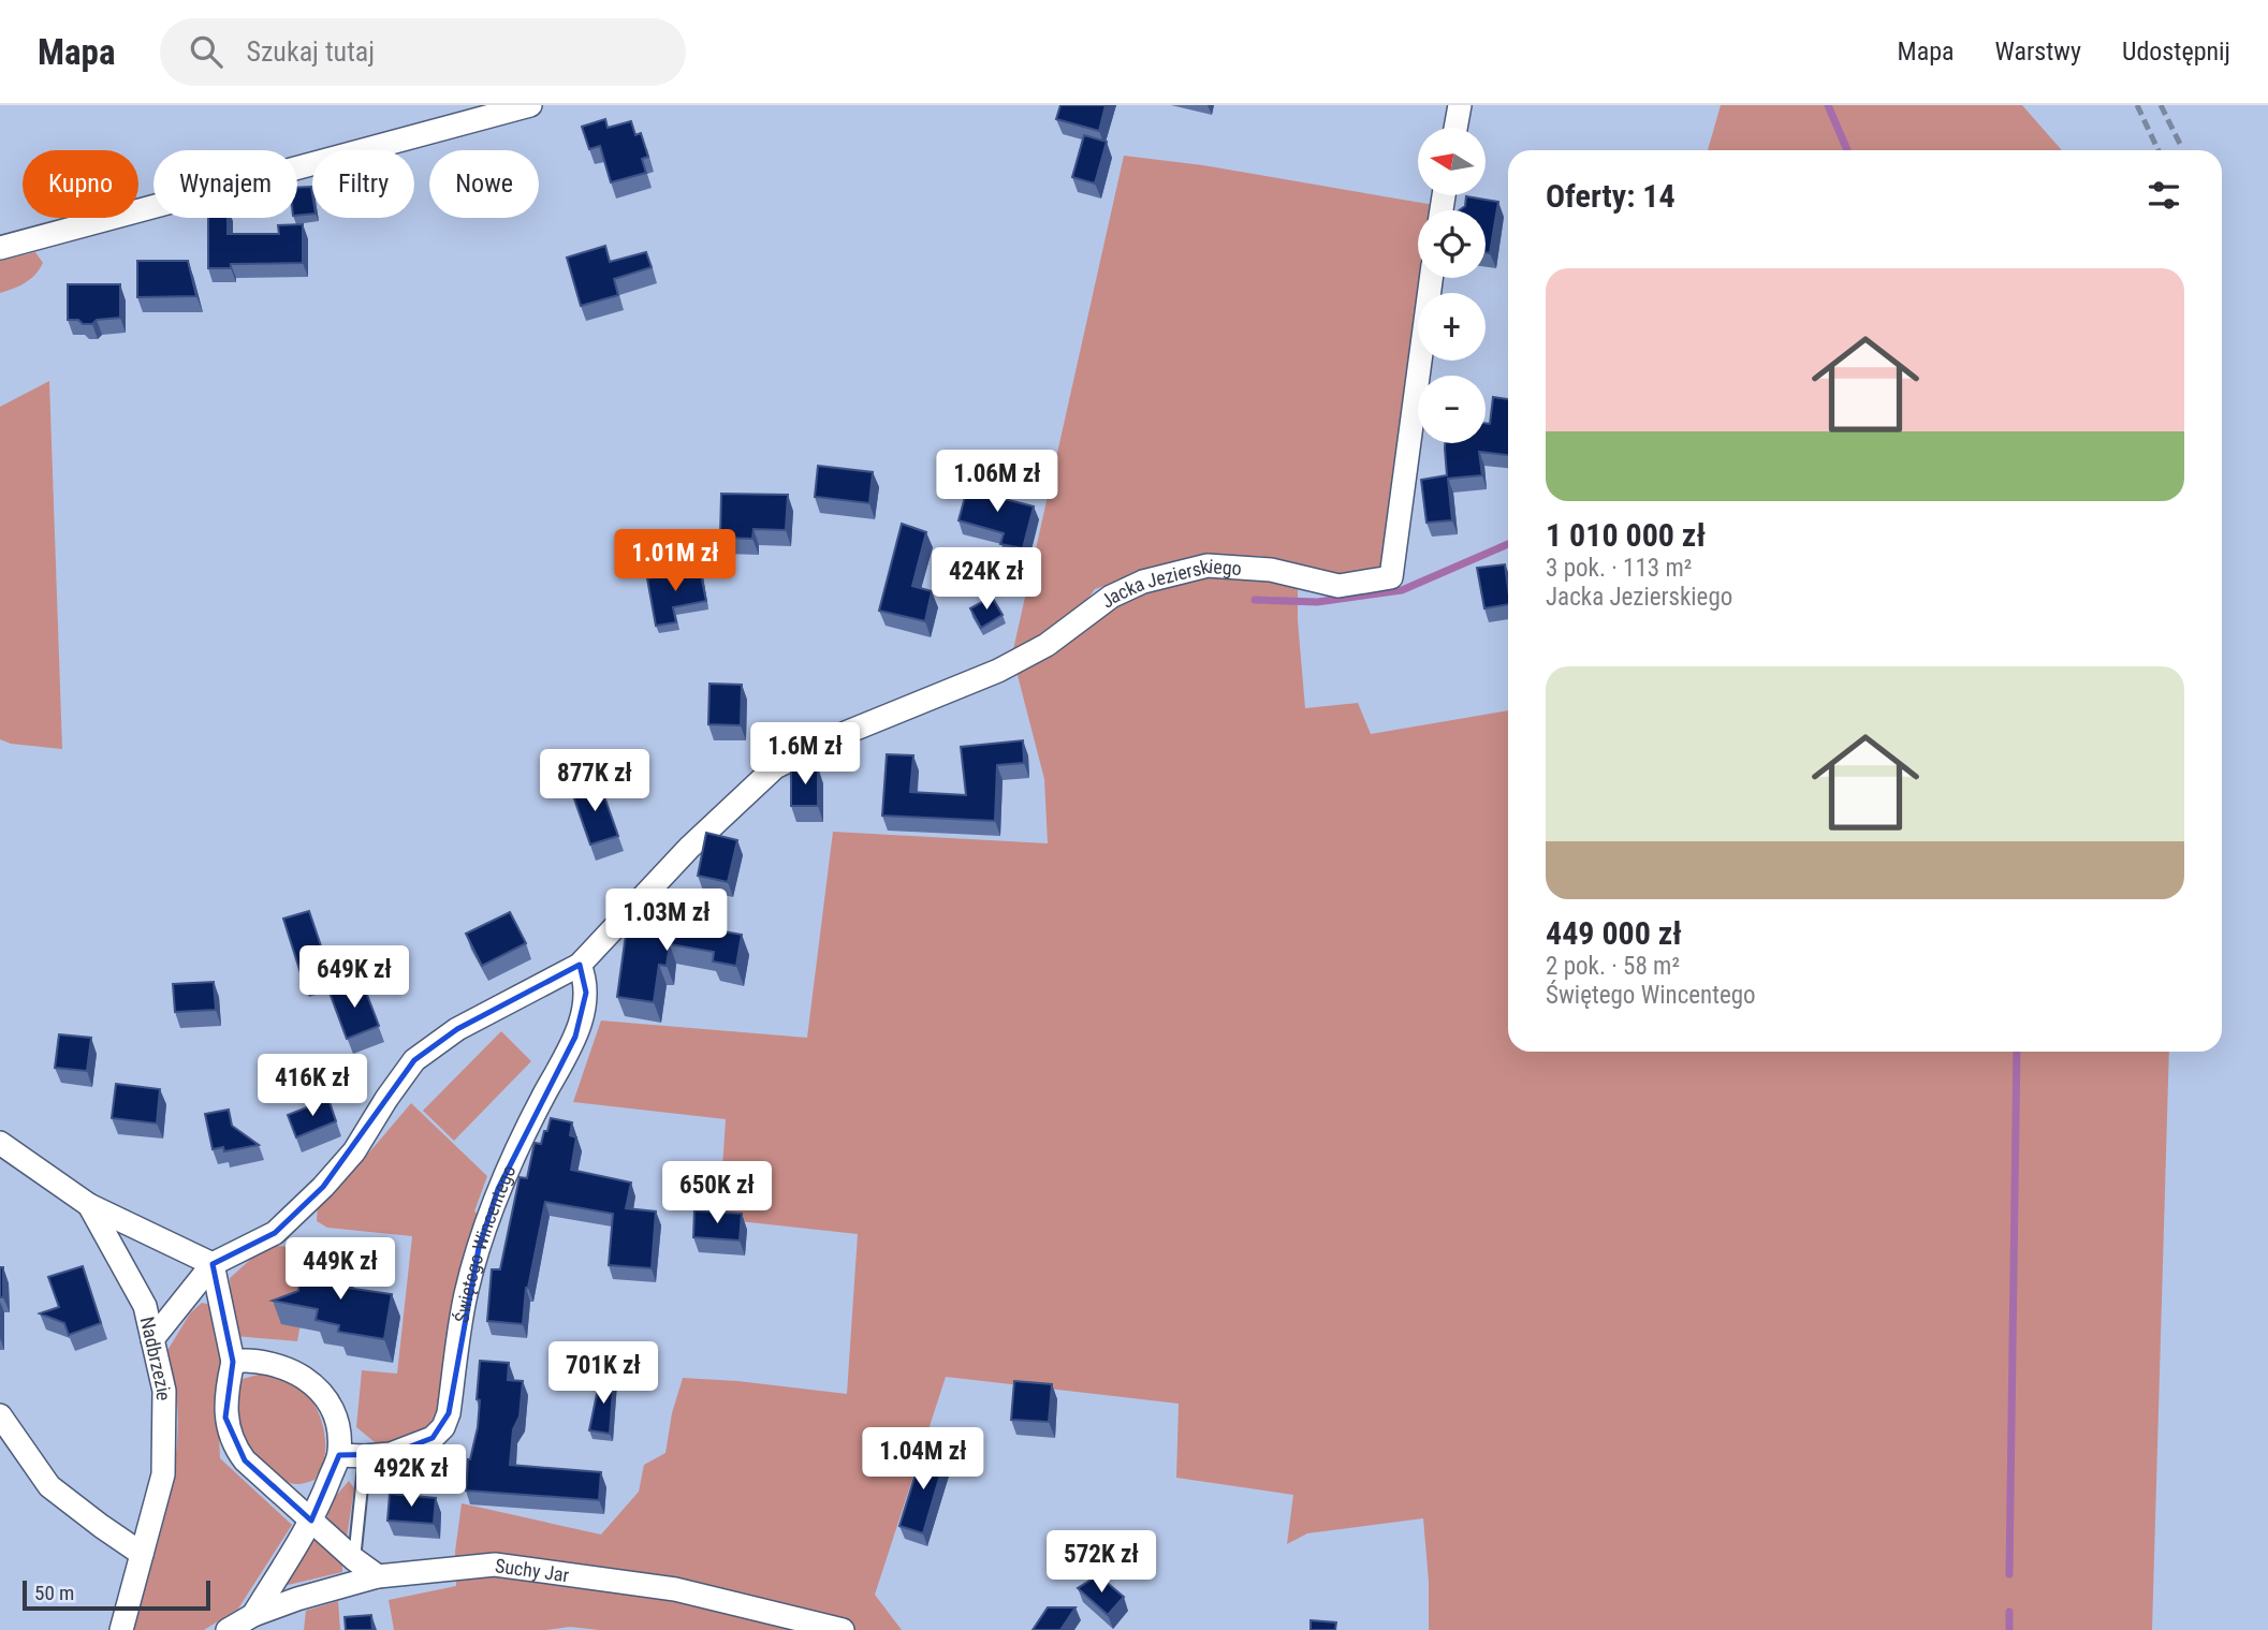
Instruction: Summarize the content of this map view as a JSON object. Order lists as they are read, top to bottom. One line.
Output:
{"streets":{"street":["Jacka Jezierskiego","Świętego Wincentego","Nadbrzezie","Suchy Jar"]},"crossings":[["Jacka Jezierskiego","Świętego Wincentego"]],"scale_bar":"50 m","north":"left","page":{"header":"Mapa","search":"Szukaj tutaj","nav":["Mapa","Warstwy","Udostępnij"],"map_buttons":["+","−"],"chip":["Kupno","Wynajem","Filtry","Nowe"],"heading":"Oferty: 14","list":[{"name":"1 010 000 zł","note":"3 pok. · 113 m² · Jacka Jezierskiego"},{"name":"449 000 zł","note":"2 pok. · 58 m² · Świętego Wincentego"}],"price":["1.06M zł","1.01M zł","424K zł","1.6M zł","877K zł","1.03M zł","649K zł","416K zł","650K zł","449K zł","701K zł","1.04M zł","492K zł","572K zł"],"scale":"50 m"}}
